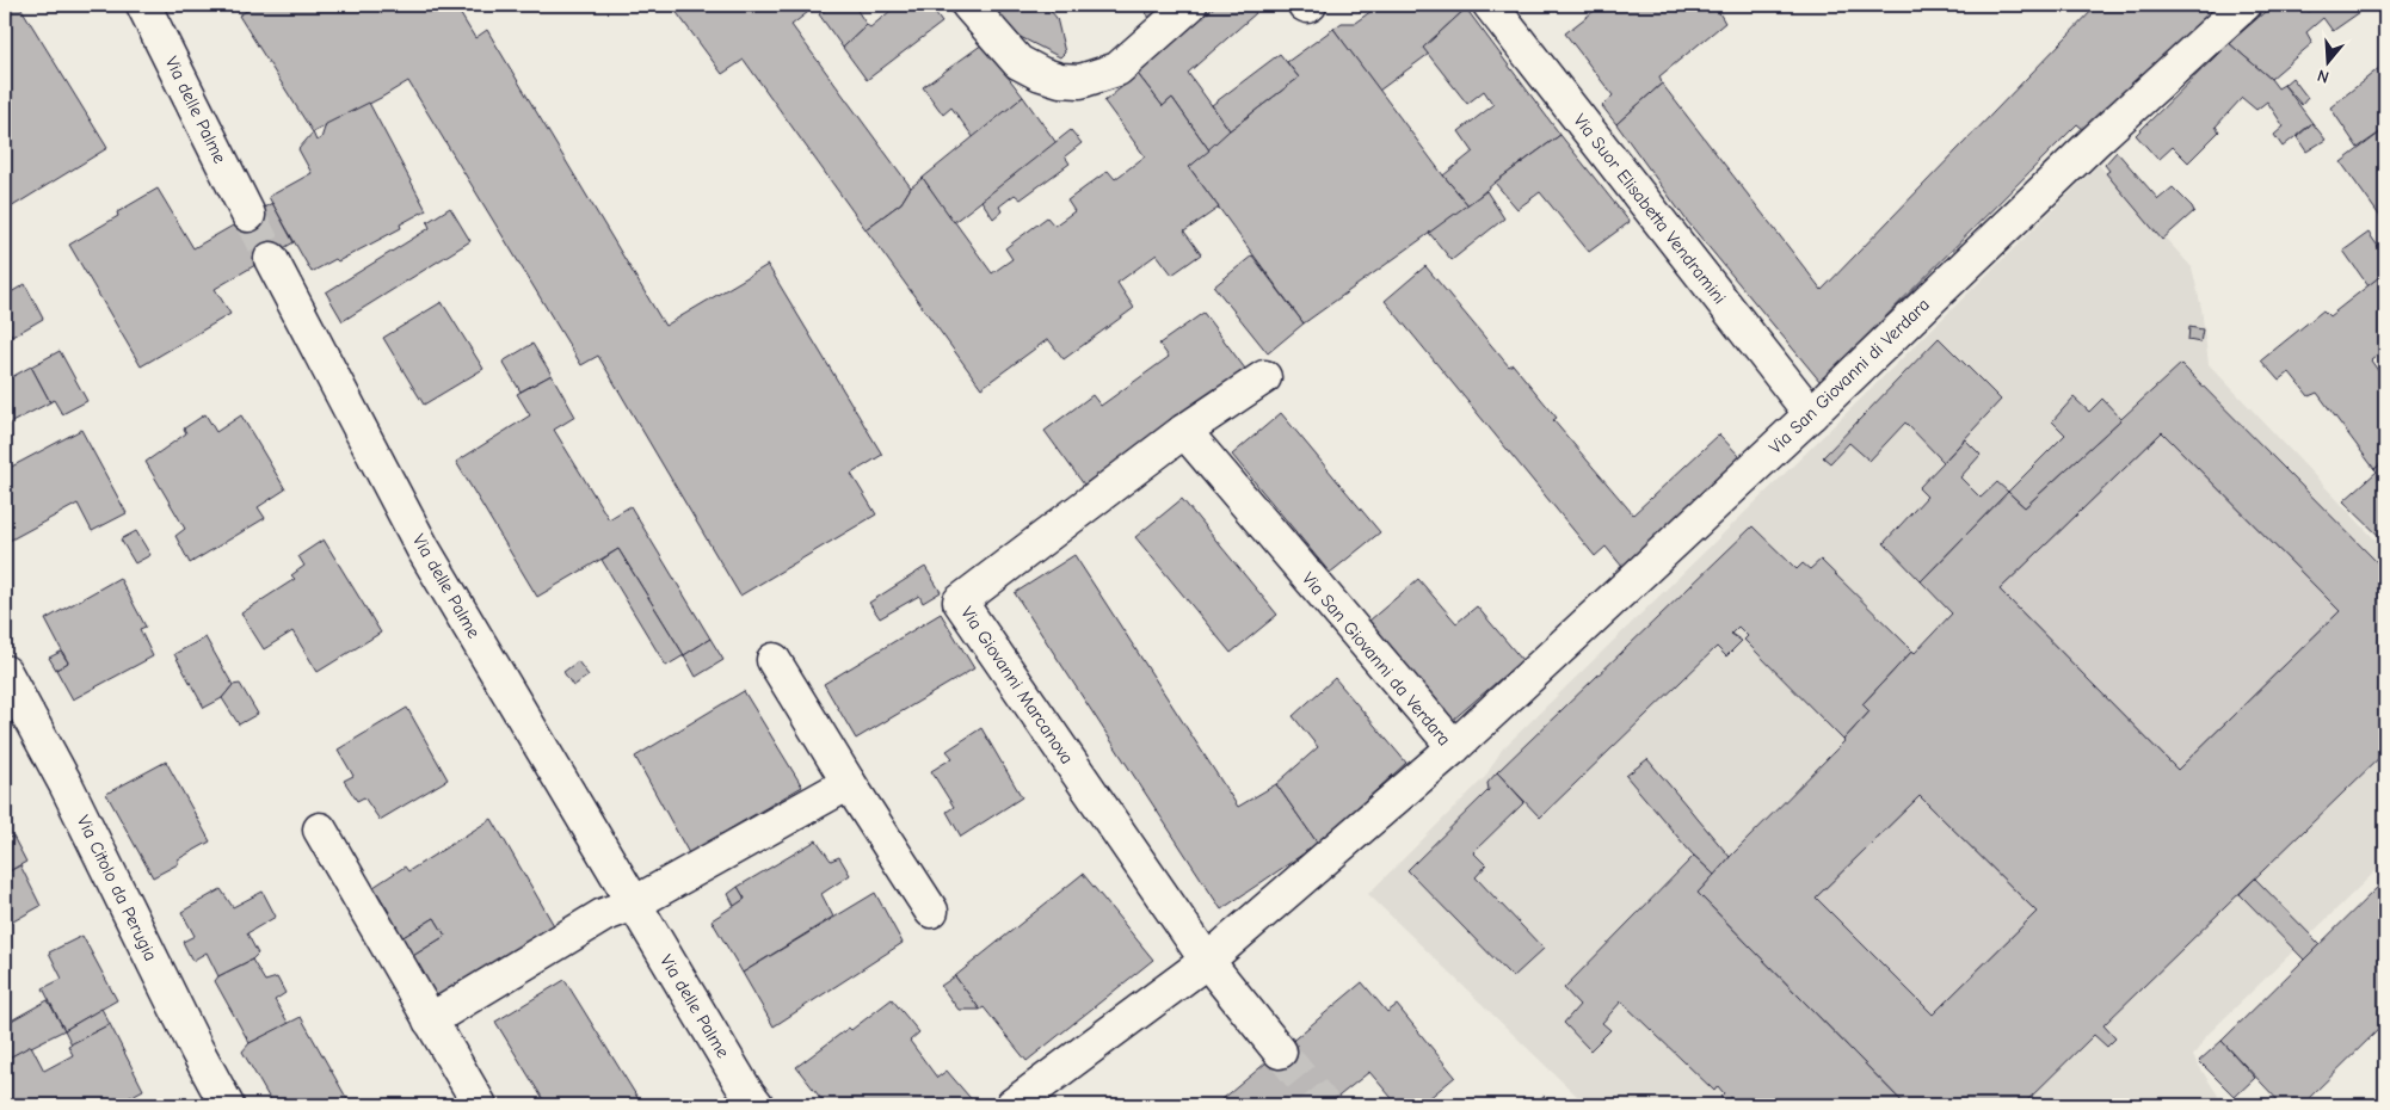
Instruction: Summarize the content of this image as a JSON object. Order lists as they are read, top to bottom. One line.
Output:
{"streets":{"street":["Via delle Palme","Via Suor Elisabetta Vendramini","Via San Giovanni di Verdara","Via San Giovanni da Verdara","Via Giovanni Marcanova","Via Citolo da Perugia"]},"crossings":[["Via Suor Elisabetta Vendramini","Via San Giovanni di Verdara"],["Via San Giovanni di Verdara","Via San Giovanni da Verdara"],["Via San Giovanni da Verdara","Via Giovanni Marcanova"]],"north":"bottom"}
